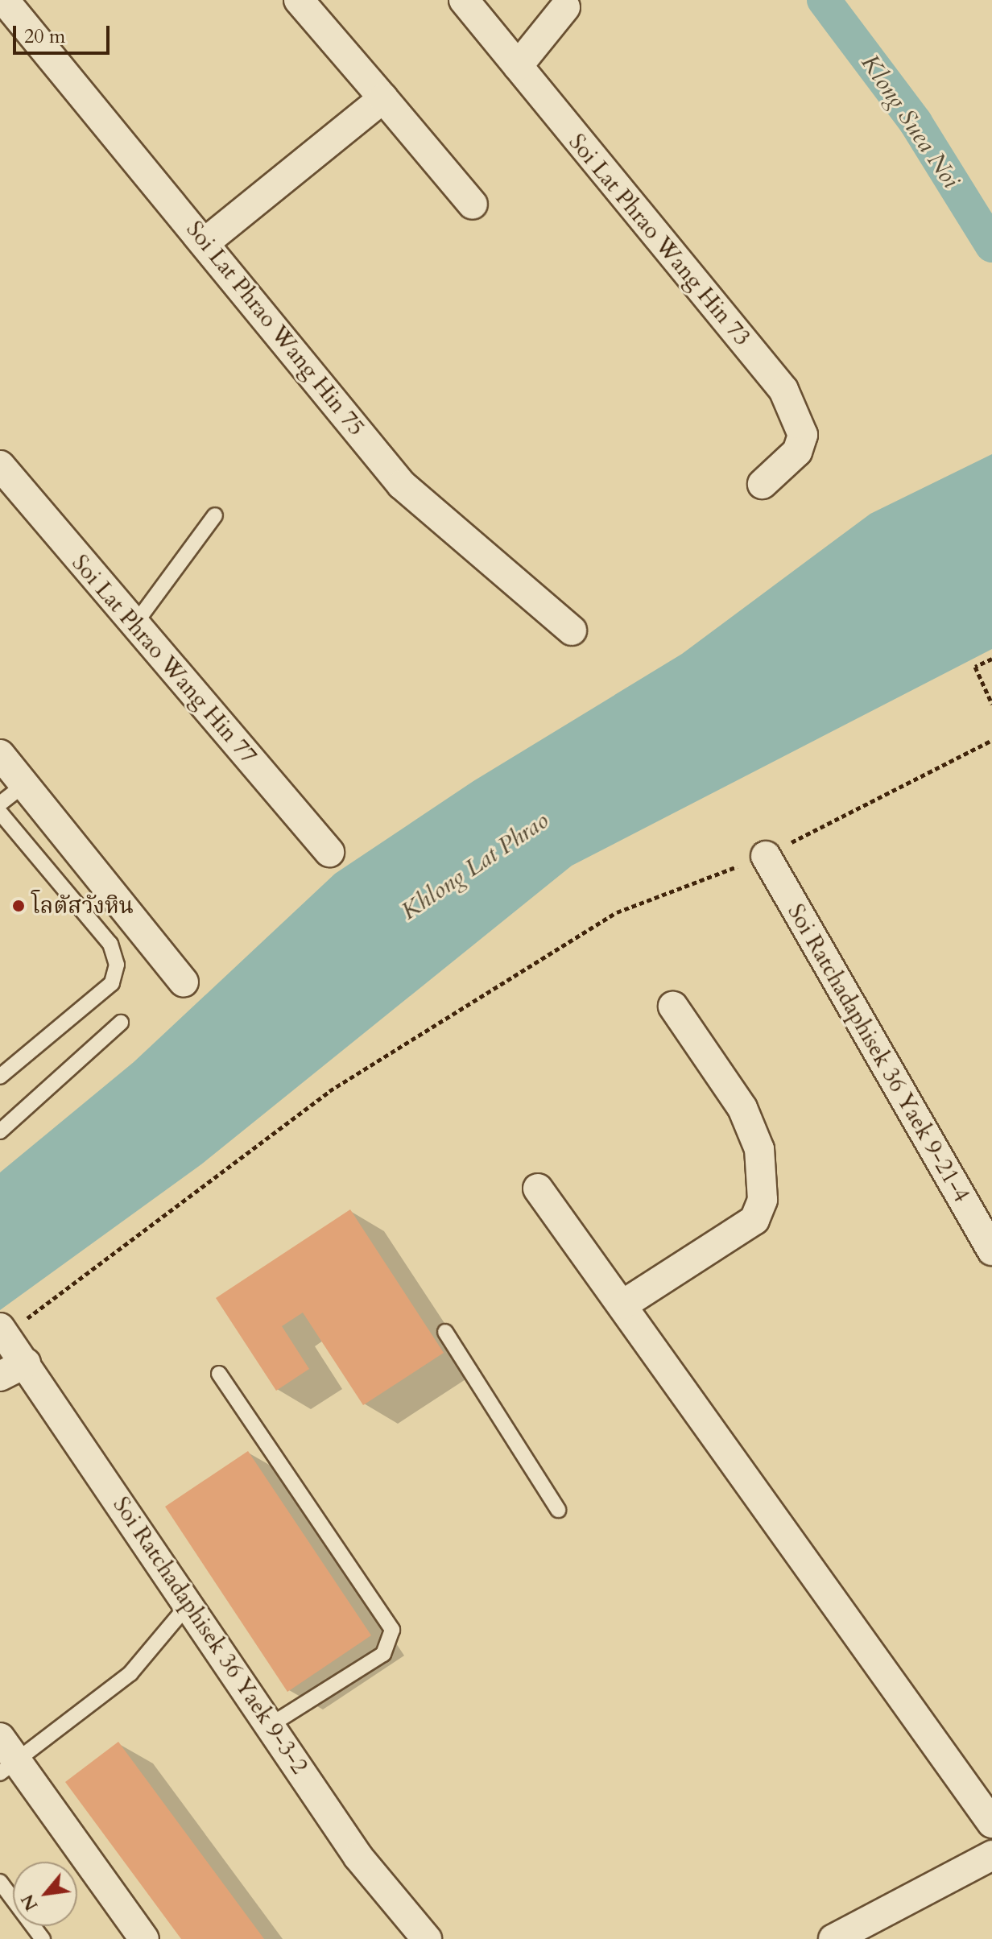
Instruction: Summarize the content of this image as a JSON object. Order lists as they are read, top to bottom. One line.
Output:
{"streets":{"street":["Soi Lat Phrao Wang Hin 73","Soi Lat Phrao Wang Hin 75","Soi Lat Phrao Wang Hin 77","Soi Ratchadaphisek 36 Yaek 9-21-4","Soi Ratchadaphisek 36 Yaek 9-3-2"]},"water":["Klong Suea Noi","Khlong Lat Phrao"],"places":["โลตัสวังหิน"],"scale_bar":"20 m","north":"bottom left"}
